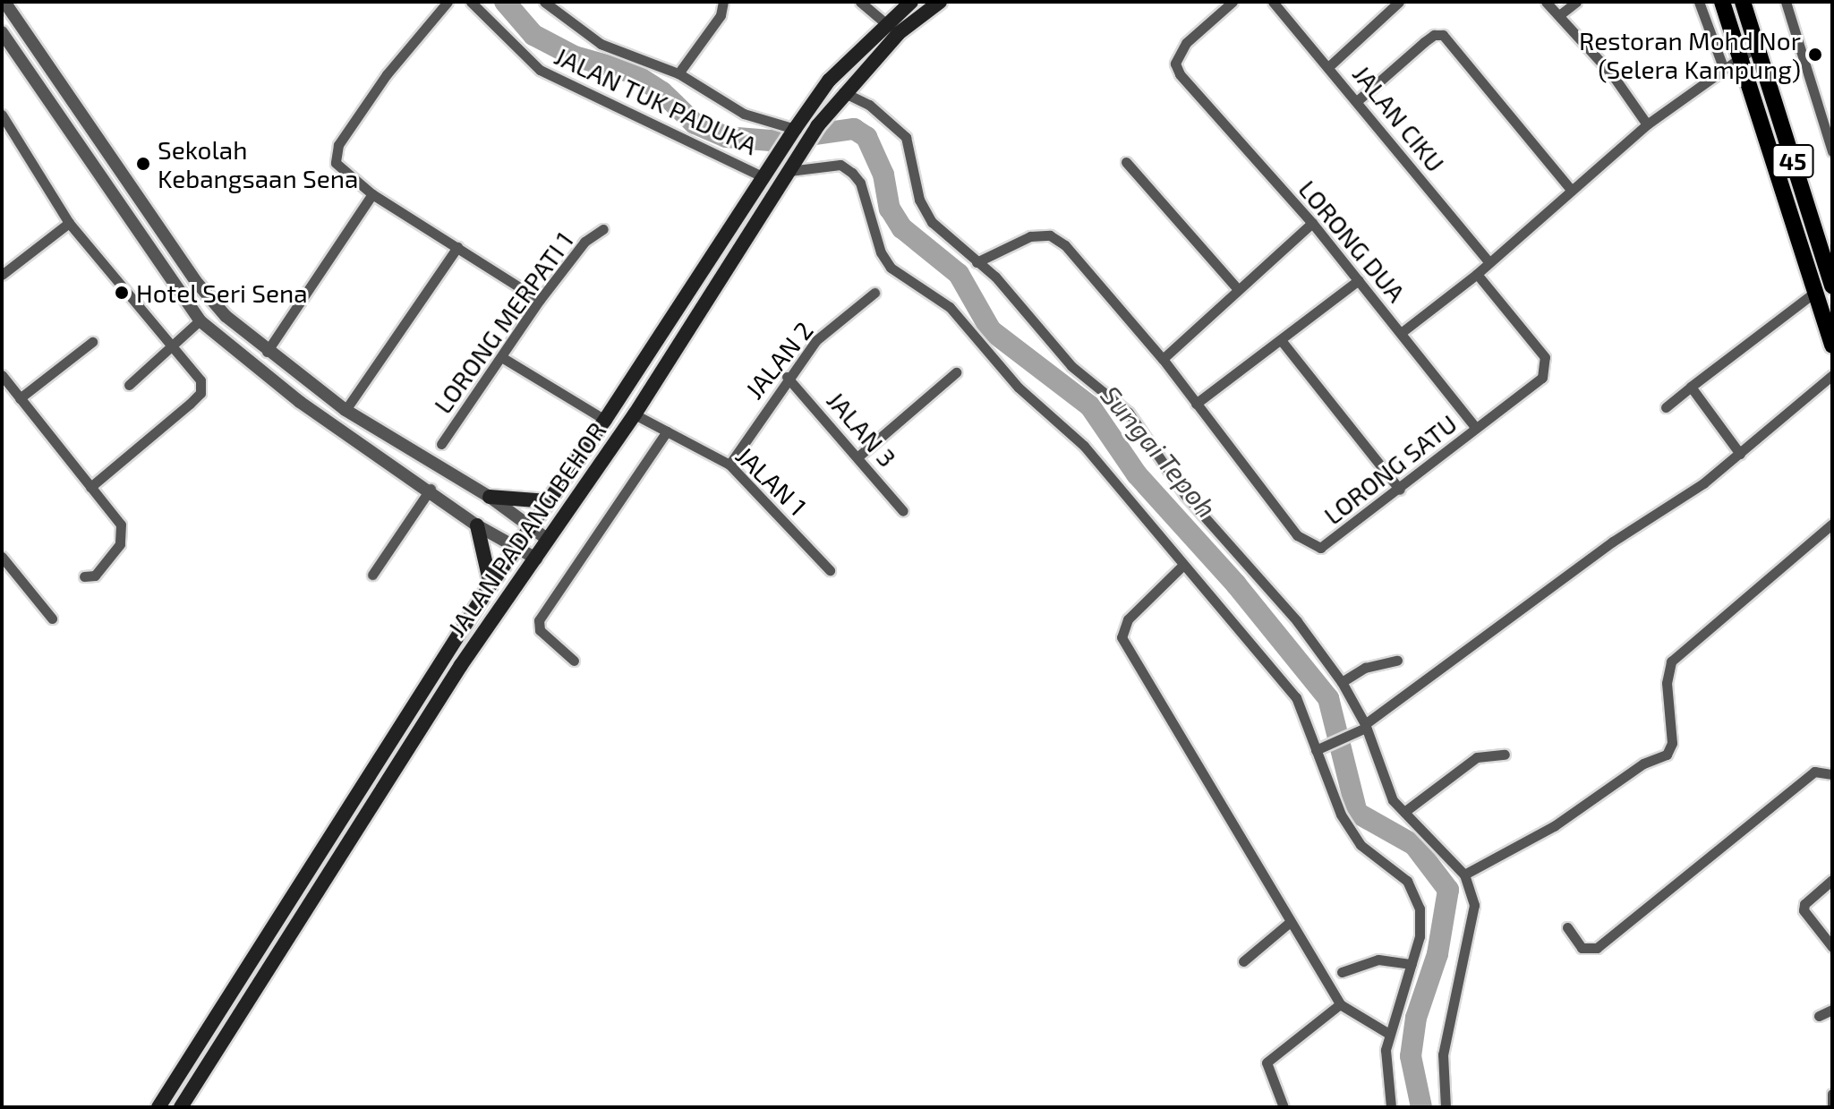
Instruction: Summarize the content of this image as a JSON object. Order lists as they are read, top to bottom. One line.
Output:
{"streets":{"highway":["45"],"main road":["JALAN PADANG BEHOR"],"street":["JALAN TUK PADUKA","JALAN CIKU","LORONG DUA","LORONG MERPATI 1","JALAN 2","JALAN 3","LORONG SATU","JALAN 1"]},"crossings":[["JALAN TUK PADUKA","JALAN PADANG BEHOR"],["LORONG DUA","LORONG SATU"],["JALAN 2","JALAN 3"],["JALAN 2","JALAN 1"],["JALAN 1","JALAN PADANG BEHOR"]],"water":["Sungai Tepoh"],"places":["Restoran Mohd Nor (Selera Kampung)","Sekolah Kebangsaan Sena","Hotel Seri Sena"]}
